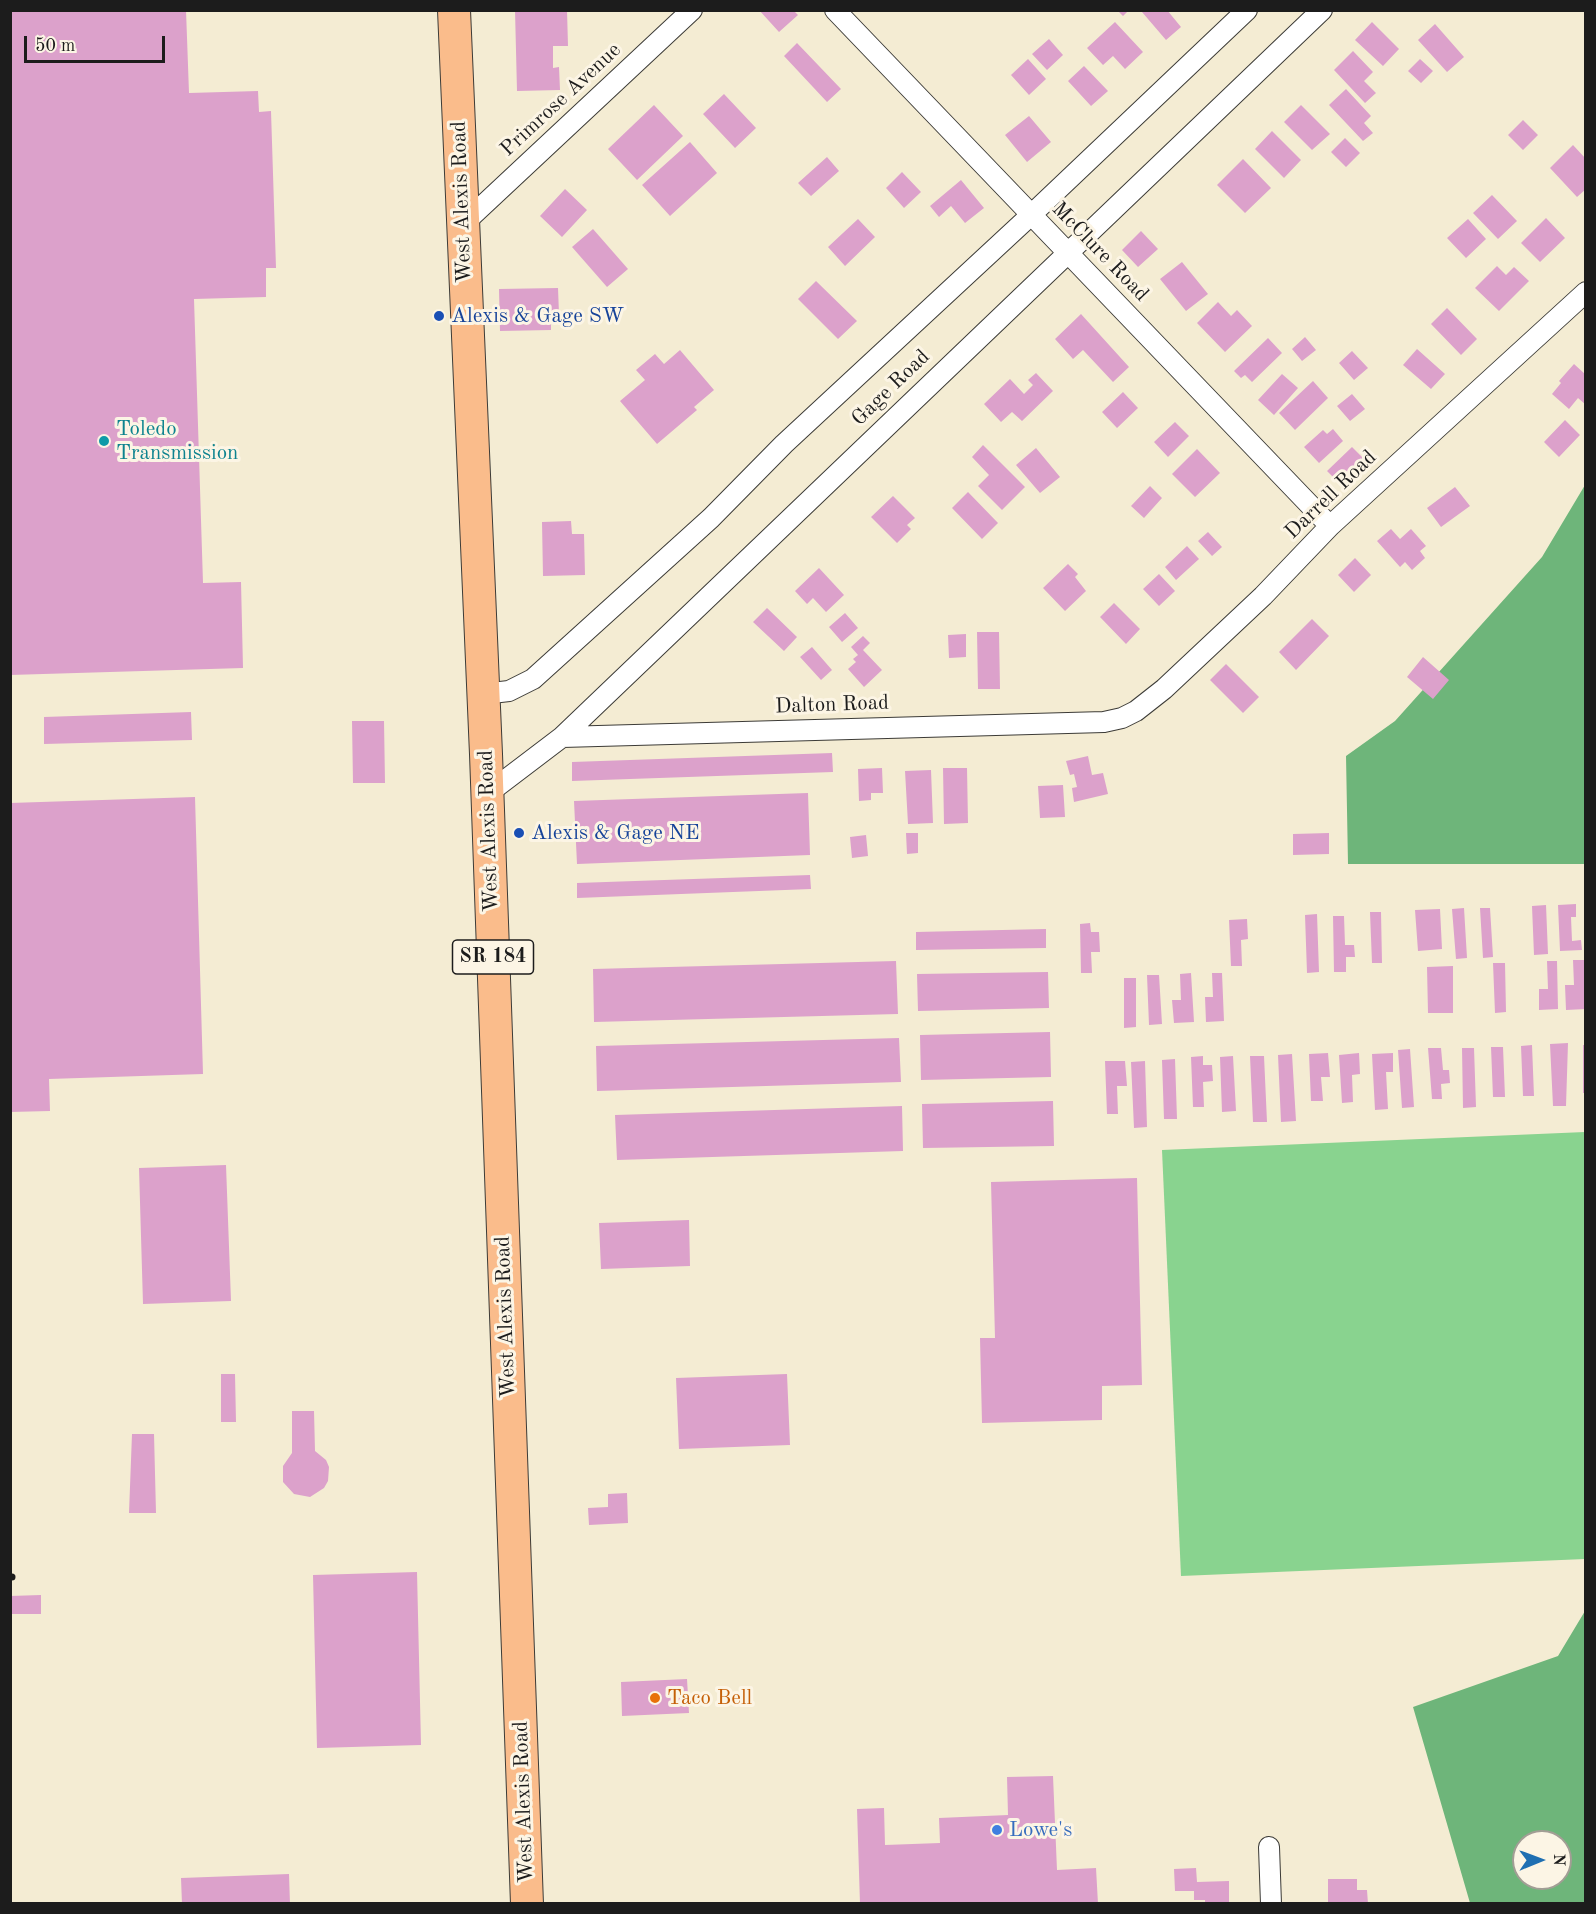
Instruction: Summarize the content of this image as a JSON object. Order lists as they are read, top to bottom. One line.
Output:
{"streets":{"main road":["West Alexis Road","SR 184"],"street":["Primrose Avenue","McClure Road","Gage Road","Darrell Road","Dalton Road"]},"crossings":[["Primrose Avenue","West Alexis Road"],["West Alexis Road","Gage Road"],["McClure Road","Gage Road"],["McClure Road","Darrell Road"],["Gage Road","Dalton Road"],["Darrell Road","Dalton Road"]],"places":["Alexis & Gage SW","Toledo Transmission","Alexis & Gage NE","Taco Bell","Lowe's"],"scale_bar":"50 m","north":"right"}
